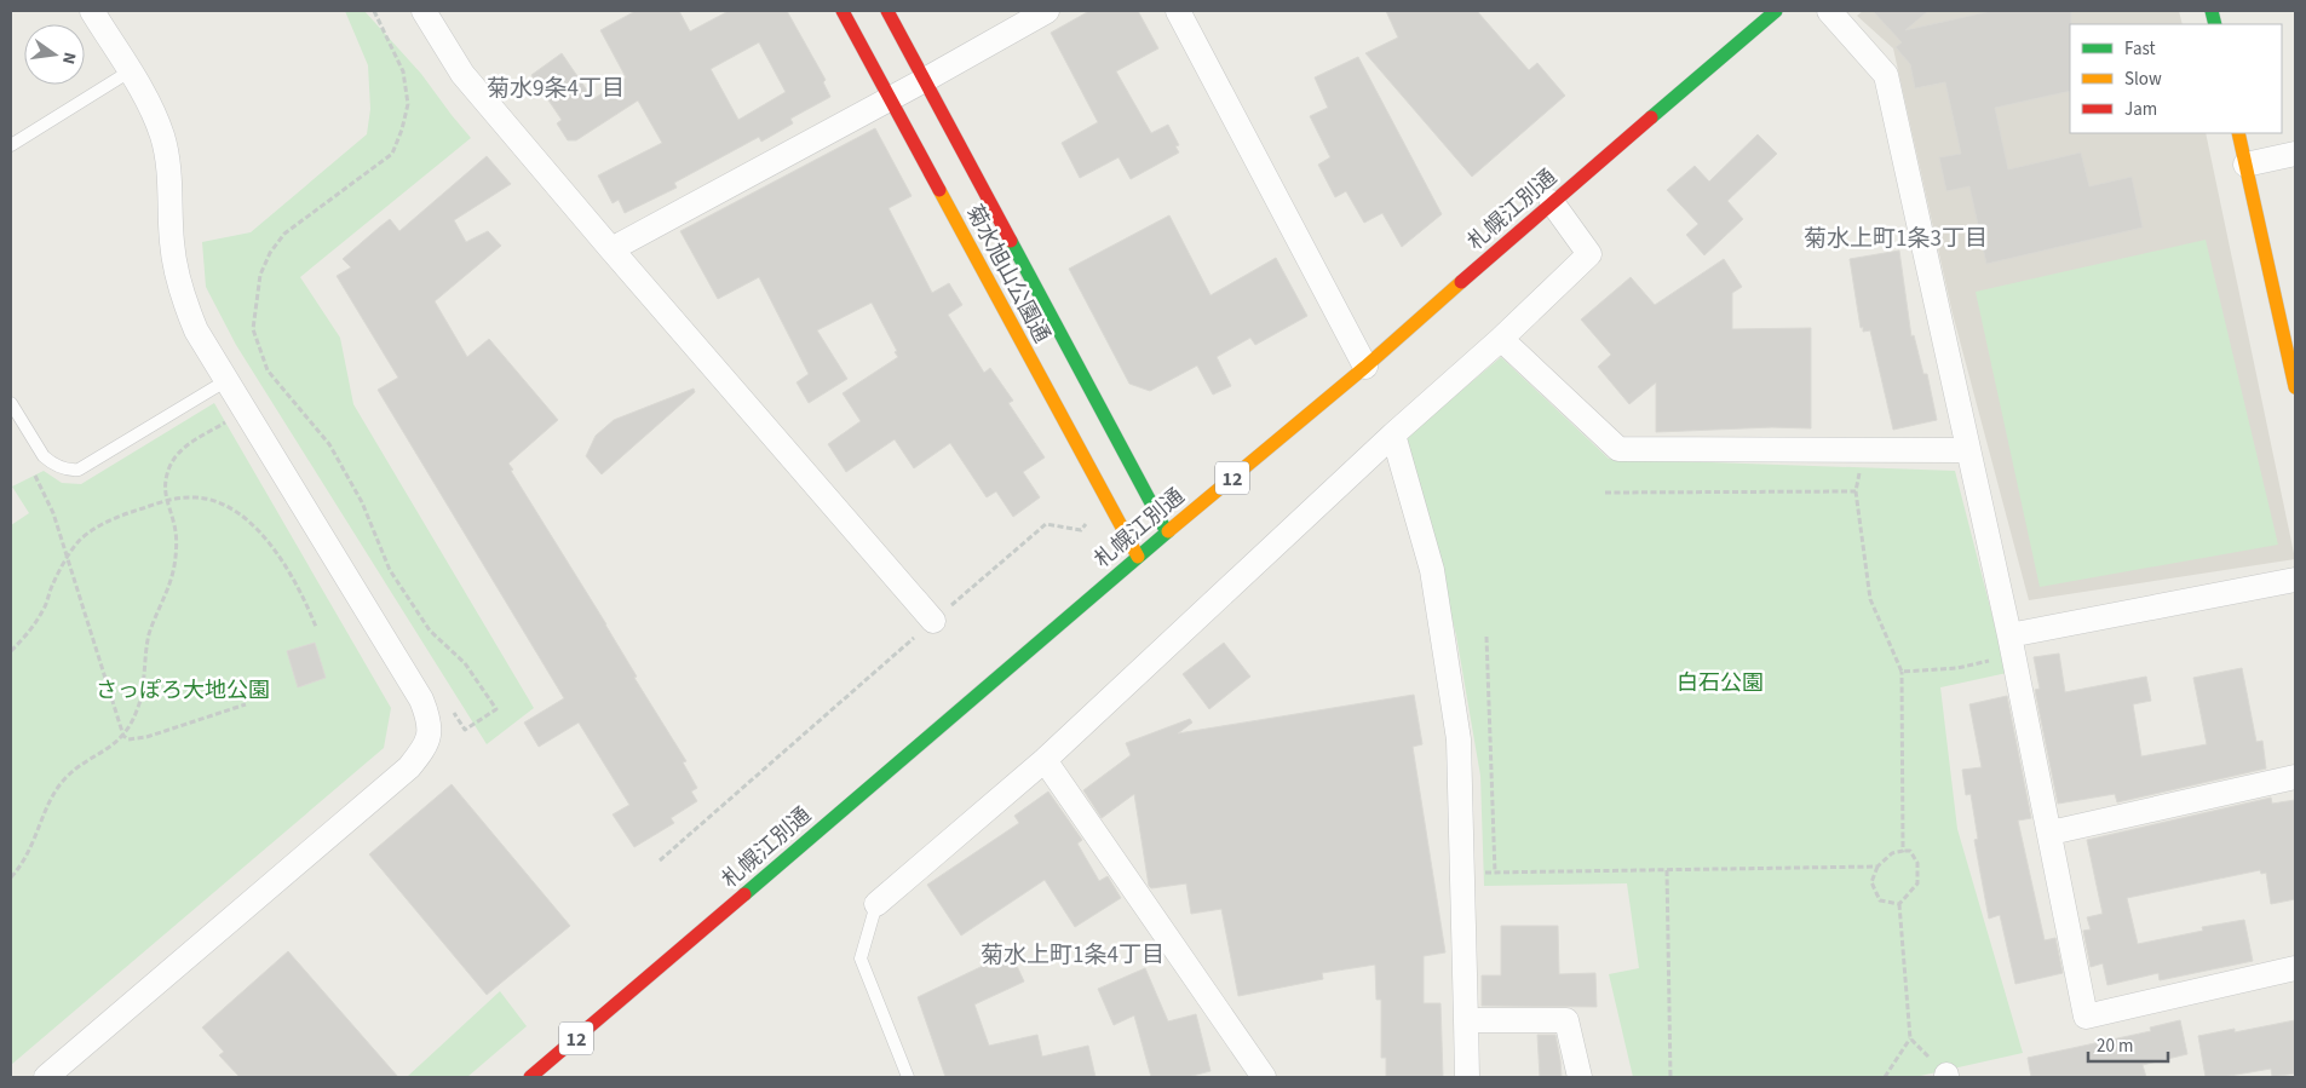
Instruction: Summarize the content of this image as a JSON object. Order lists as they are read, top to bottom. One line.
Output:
{"streets":{"main road":["札幌江別通","菊水旭山公園通","12"]},"crossings":[["札幌江別通","菊水旭山公園通"]],"districts":["菊水9条4丁目","菊水上町1条3丁目","菊水上町1条4丁目"],"parks":["白石公園","さっぽろ大地公園"],"legend":["Fast","Slow","Jam"],"scale_bar":"20 m","north":"right"}
